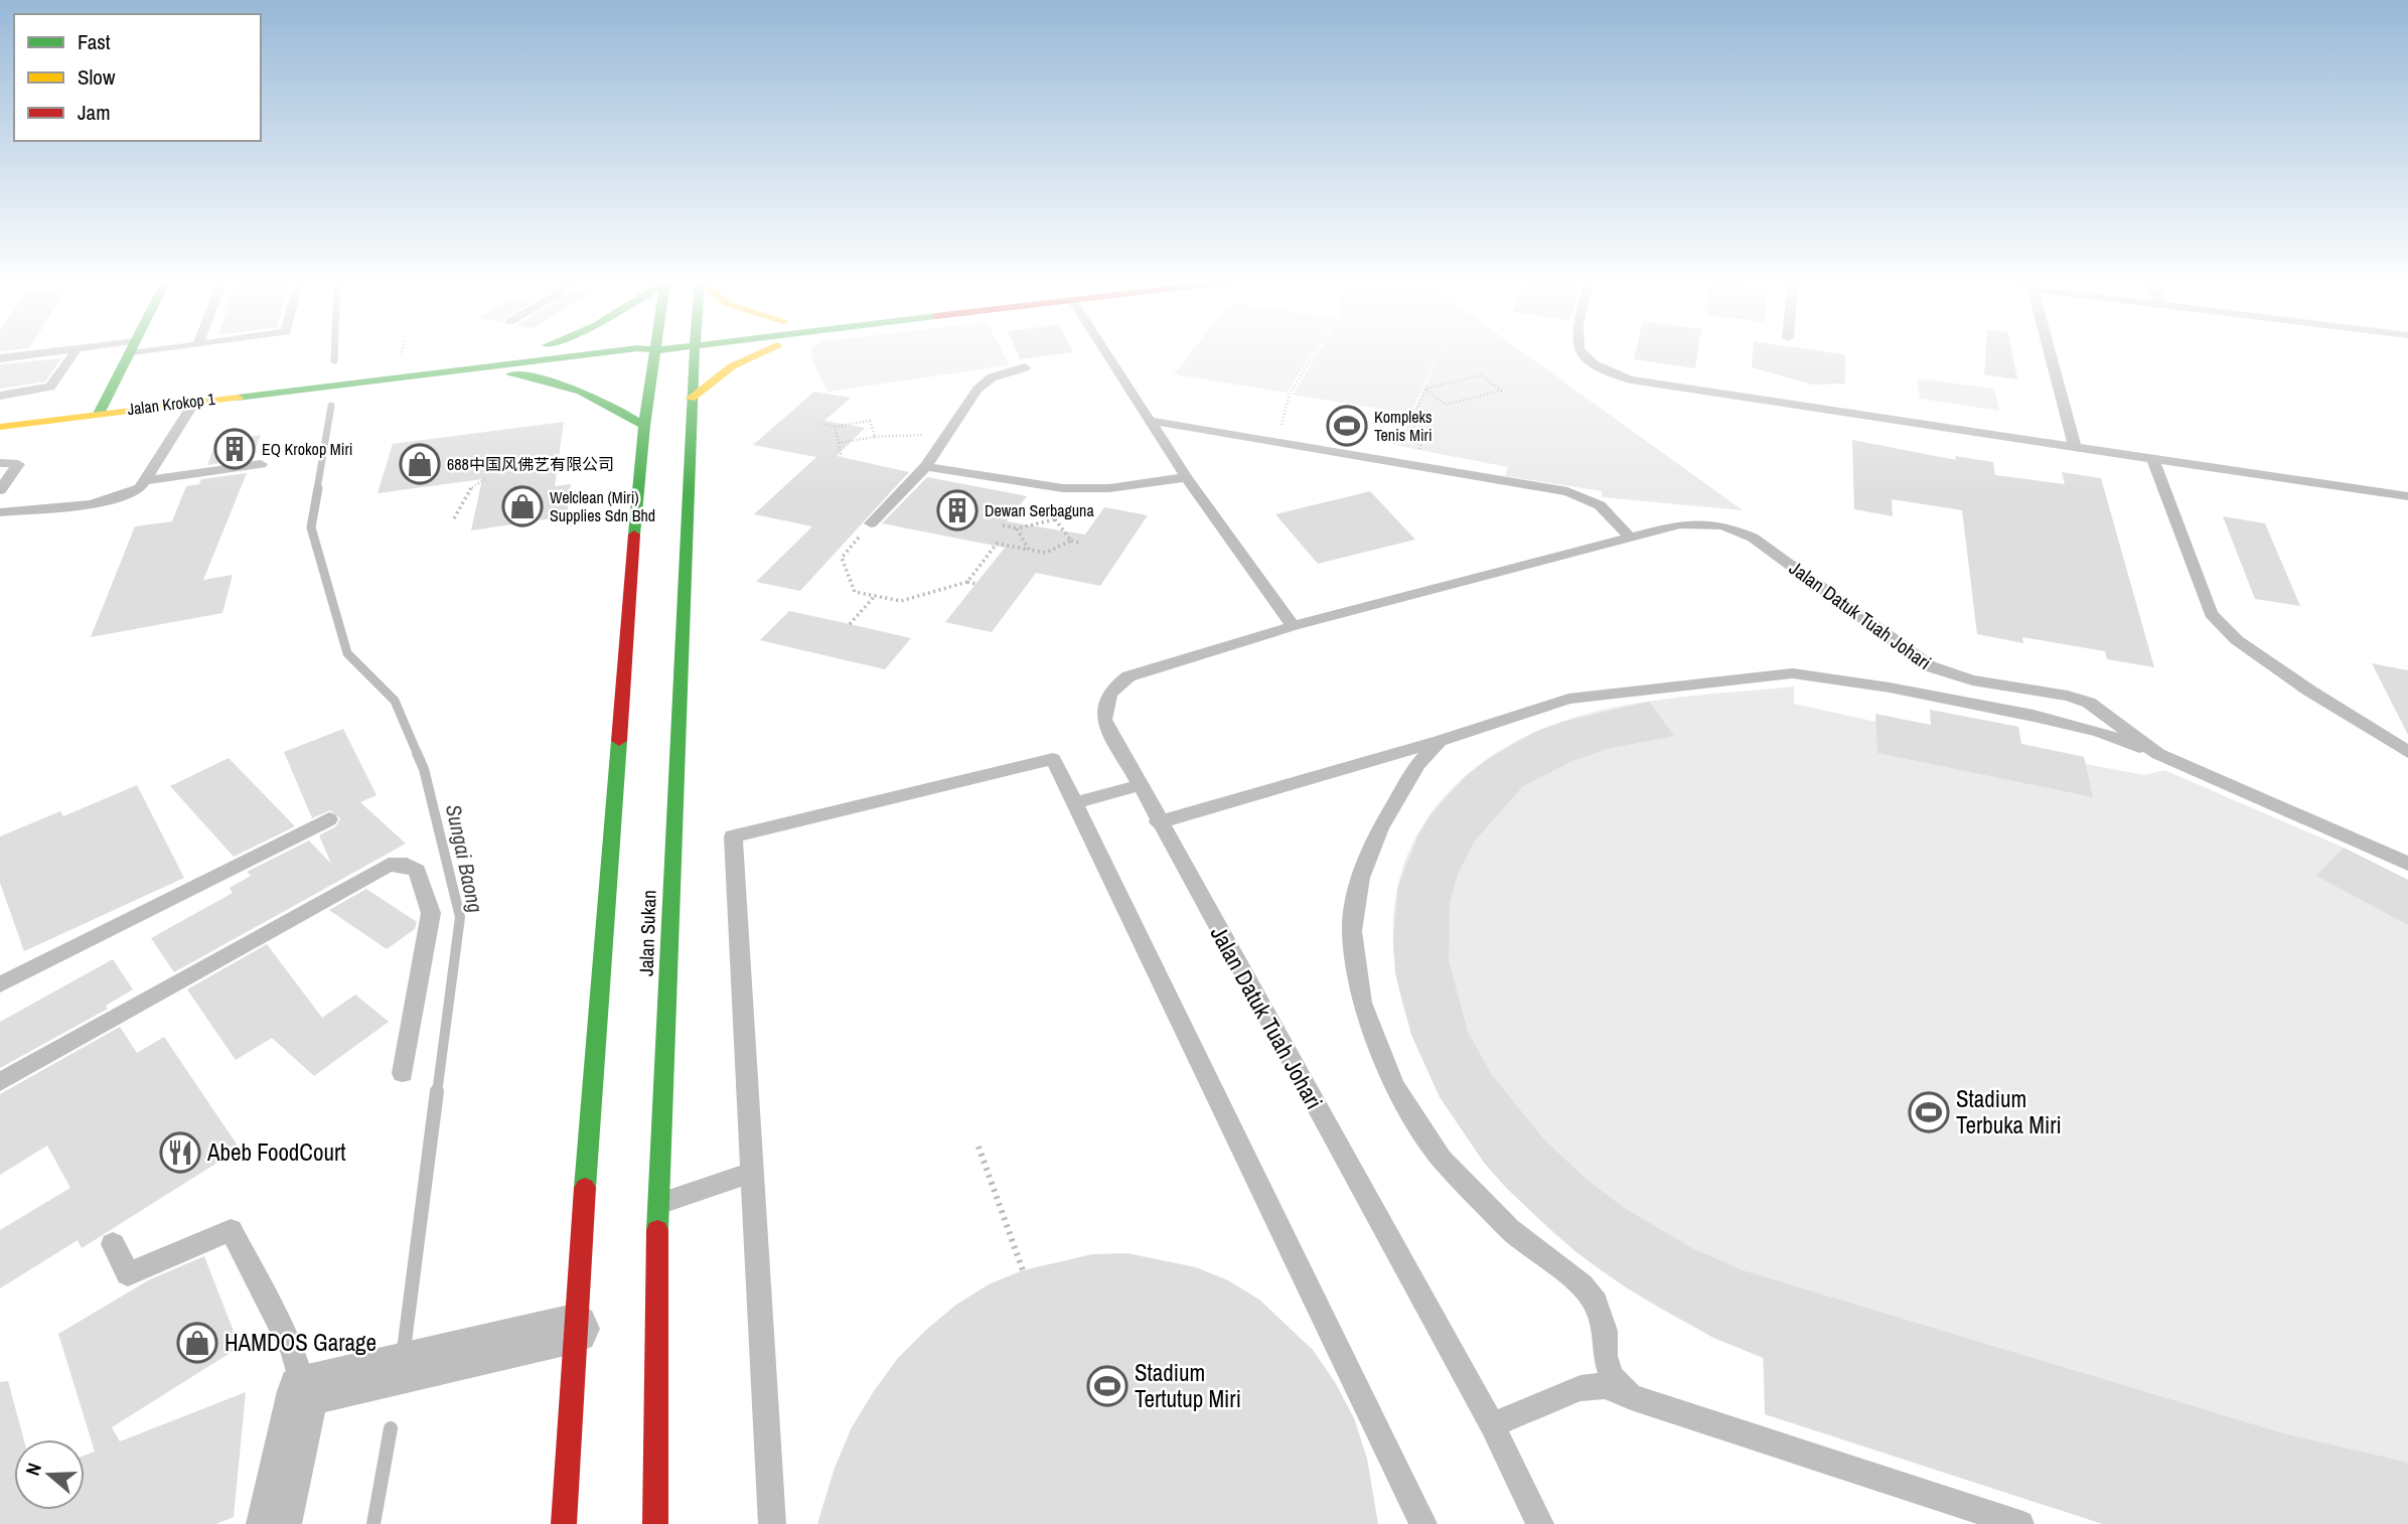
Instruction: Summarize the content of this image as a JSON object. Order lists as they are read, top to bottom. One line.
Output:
{"streets":{"main road":["Jalan Krokop 1","Jalan Sukan"],"lane":["Jalan Datuk Tuah Johari"]},"water":["Sungai Baong"],"places":{"sports":["Kompleks Tenis Miri","Stadium Terbuka Miri","Stadium Tertutup Miri"],"building":["EQ Krokop Miri","Dewan Serbaguna"],"shop":["688中国风佛艺有限公司","Welclean (Miri) Supplies Sdn Bhd","HAMDOS Garage"],"restaurant":["Abeb FoodCourt"]},"legend":["Fast","Slow","Jam"],"north":"left"}
